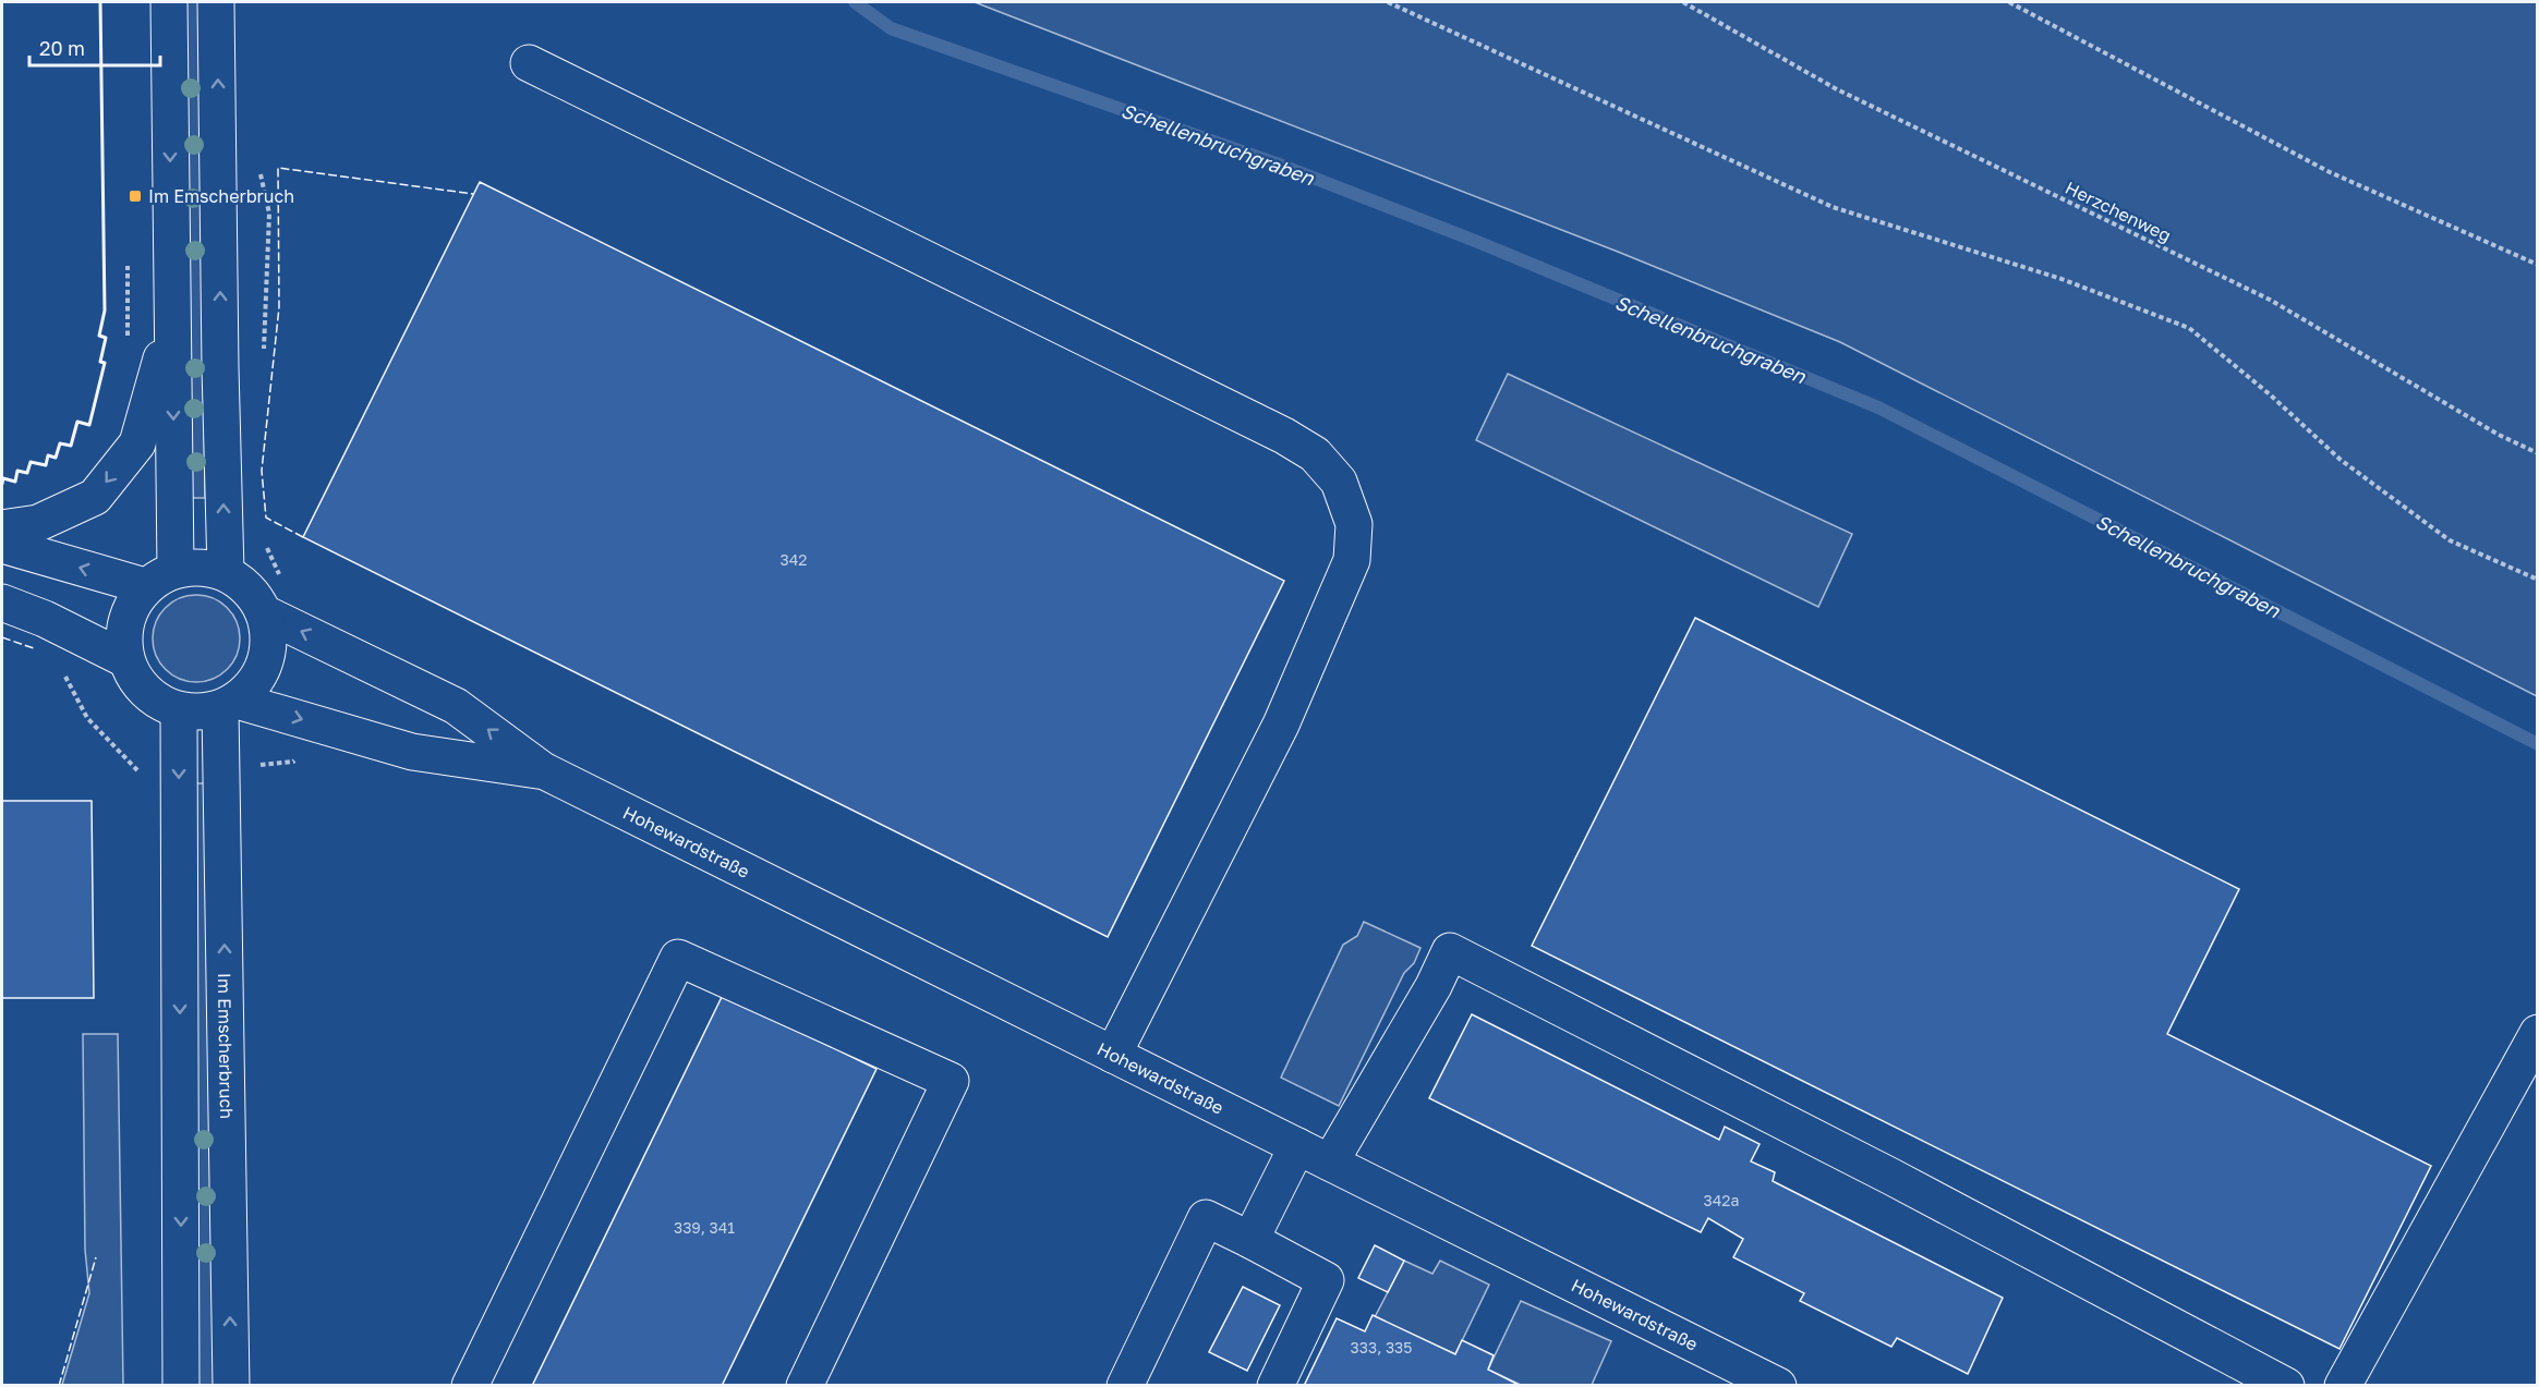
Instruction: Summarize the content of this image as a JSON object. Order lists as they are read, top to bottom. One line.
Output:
{"streets":{"main road":["Hohewardstraße","Im Emscherbruch"],"path":["Herzchenweg"]},"crossings":[["Hohewardstraße","Im Emscherbruch"]],"water":["Schellenbruchgraben"],"places":{"transit":["Im Emscherbruch"]},"house_numbers":["342","342a","339, 341","333, 335"],"scale_bar":"20 m"}
